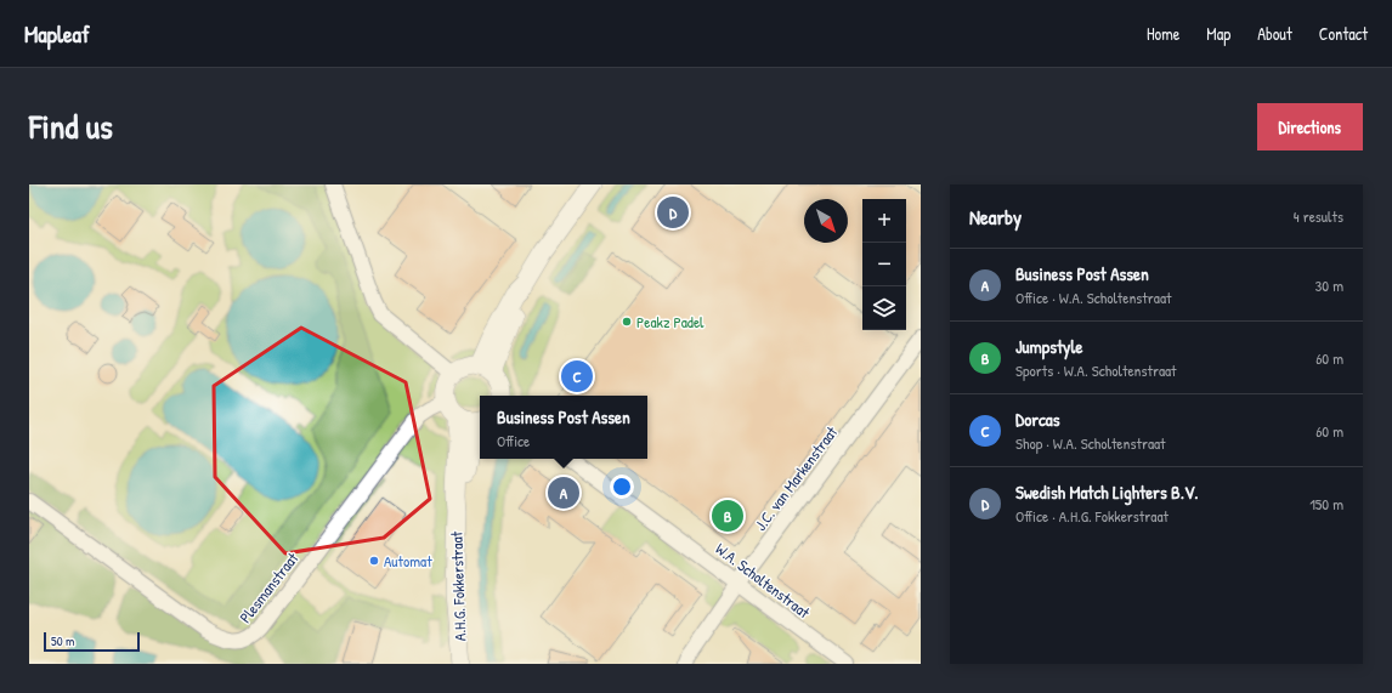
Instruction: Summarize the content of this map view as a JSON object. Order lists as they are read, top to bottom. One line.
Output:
{"streets":{"street":["J.C. van Markenstraat","W.A. Scholtenstraat","A.H.G. Fokkerstraat","Plesmanstraat"]},"crossings":[["J.C. van Markenstraat","W.A. Scholtenstraat"]],"places":["Peakz Padel","Automat"],"scale_bar":"50 m","north":"bottom right","page":{"header":"Mapleaf","nav":["Home","Map","About","Contact"],"title":"Find us","buttons":"Directions","heading":["Nearby","4 results"],"pins":["D","C","A","B"],"map_buttons":["+","−"],"list":[{"mark":"A","name":"Business Post Assen","note":"Office · W.A. Scholtenstraat","value":"30 m"},{"mark":"B","name":"Jumpstyle","note":"Sports · W.A. Scholtenstraat","value":"60 m"},{"mark":"C","name":"Dorcas","note":"Shop · W.A. Scholtenstraat","value":"60 m"},{"mark":"D","name":"Swedish Match Lighters B.V.","note":"Office · A.H.G. Fokkerstraat","value":"150 m"}],"popup":["Business Post Assen","Office"],"scale":"50 m"}}
